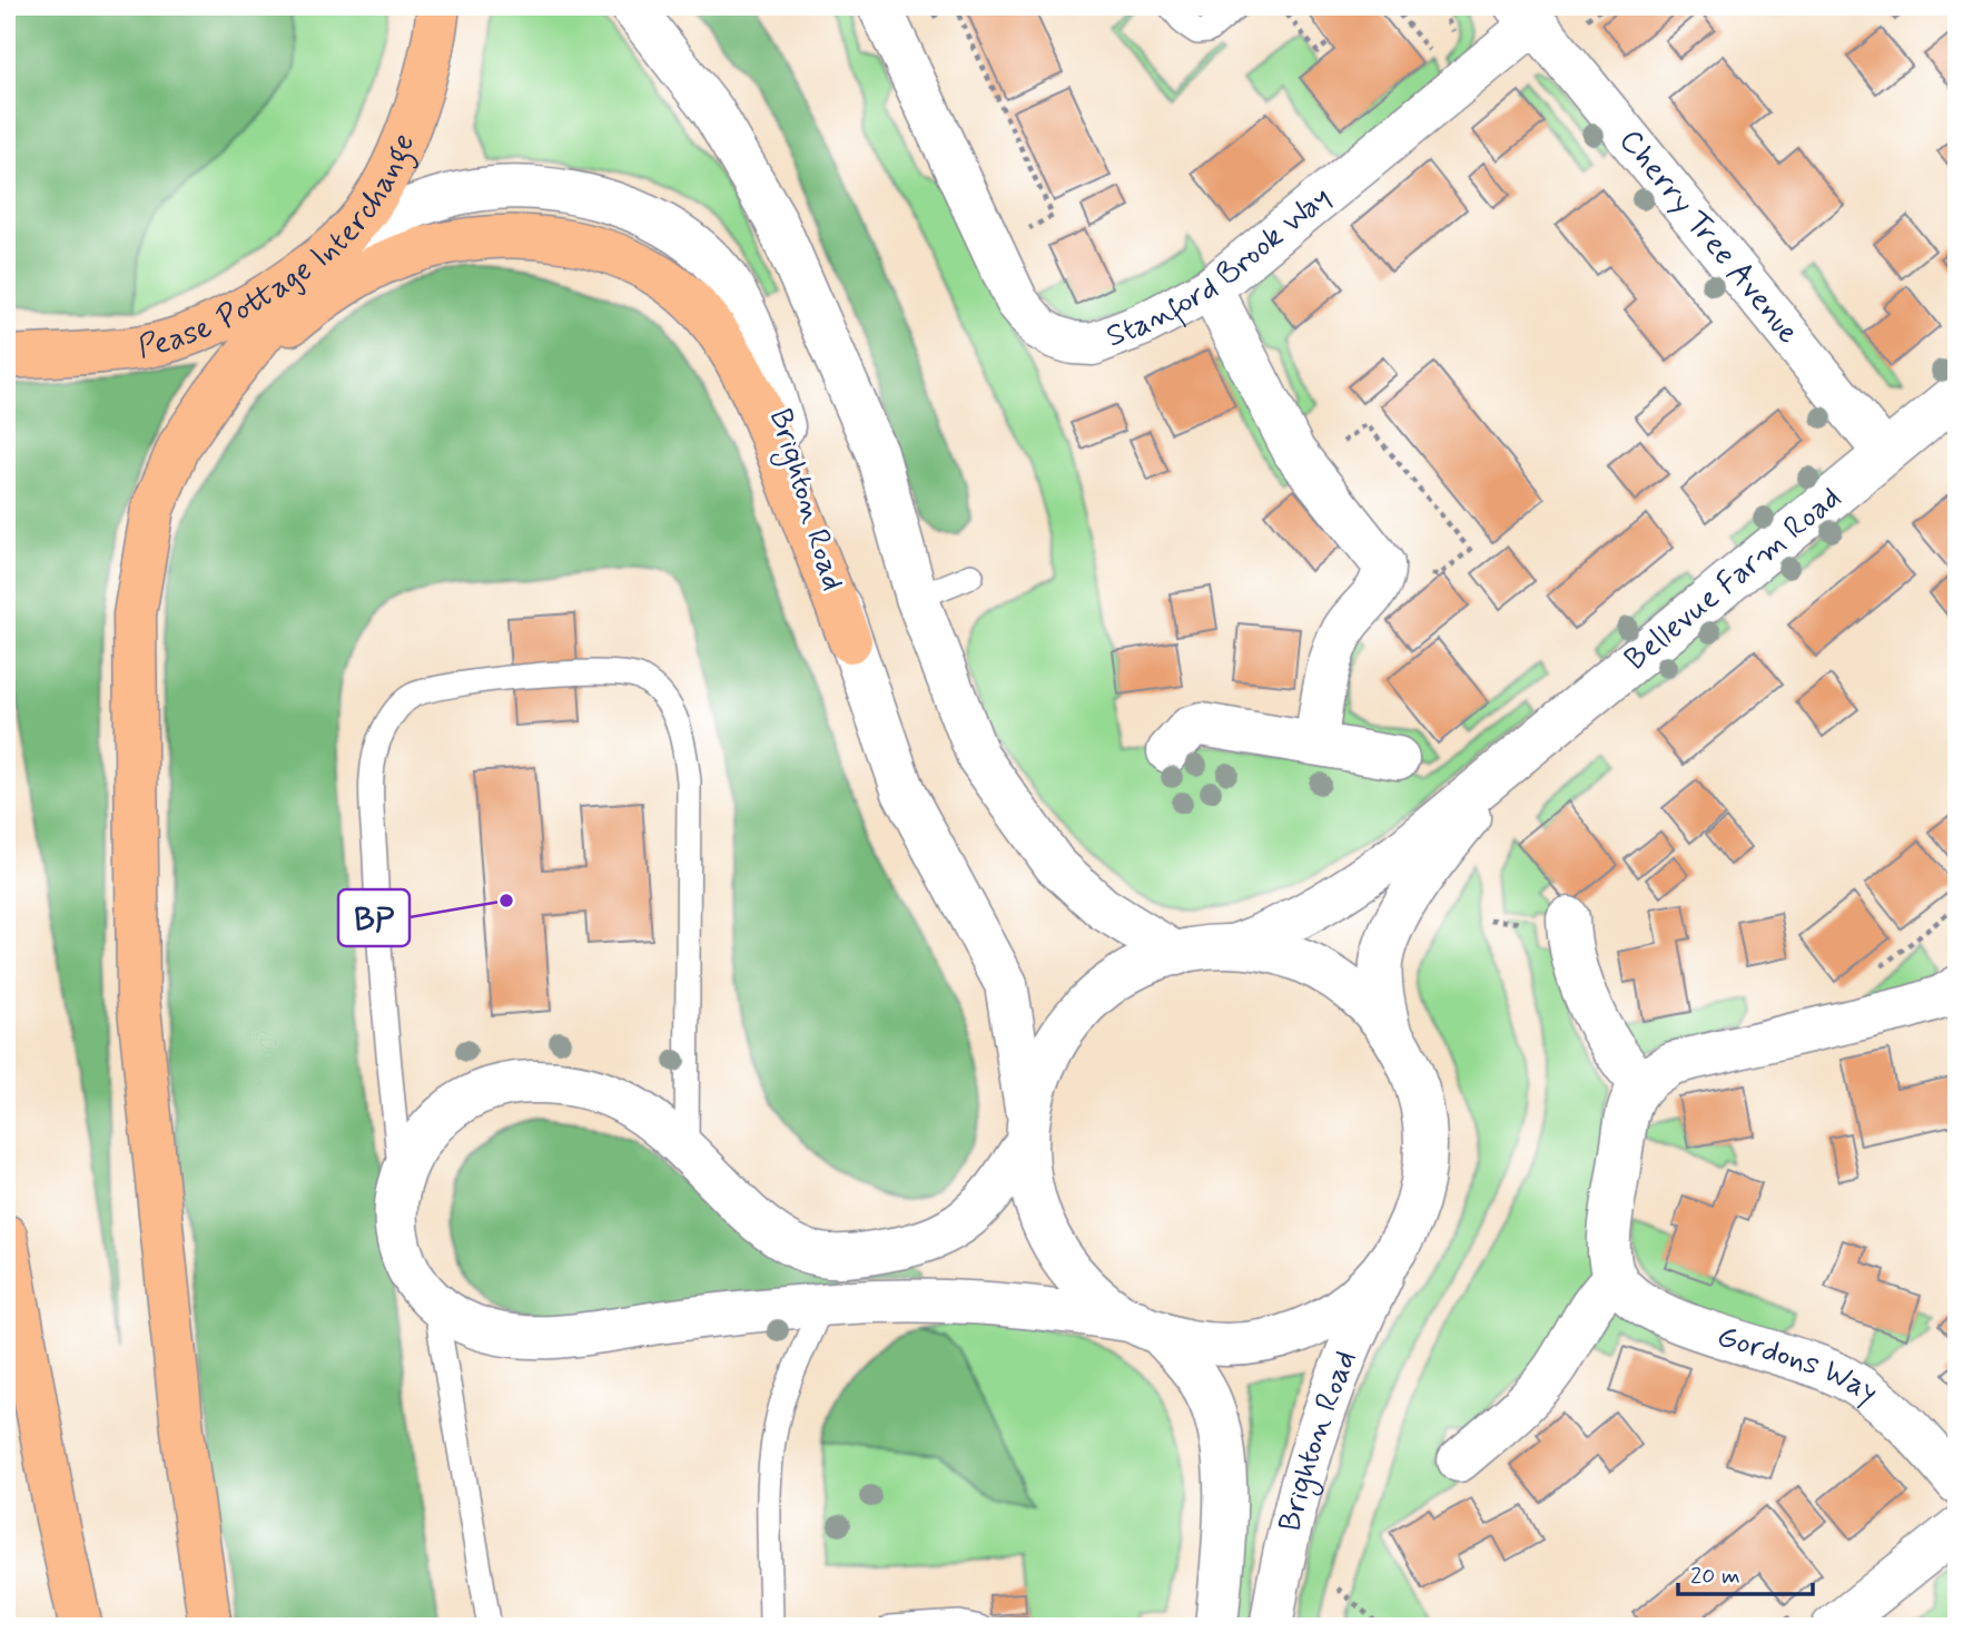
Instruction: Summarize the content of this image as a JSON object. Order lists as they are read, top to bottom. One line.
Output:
{"streets":{"highway":["Pease Pottage Interchange"],"street":["Cherry Tree Avenue","Stanford Brook Way","Brighton Road","Bellevue Farm Road","Gordons Way"]},"crossings":[["Pease Pottage Interchange","Brighton Road"],["Cherry Tree Avenue","Stanford Brook Way"],["Cherry Tree Avenue","Bellevue Farm Road"],["Brighton Road","Bellevue Farm Road"]],"places":["BP"],"scale_bar":"20 m"}
